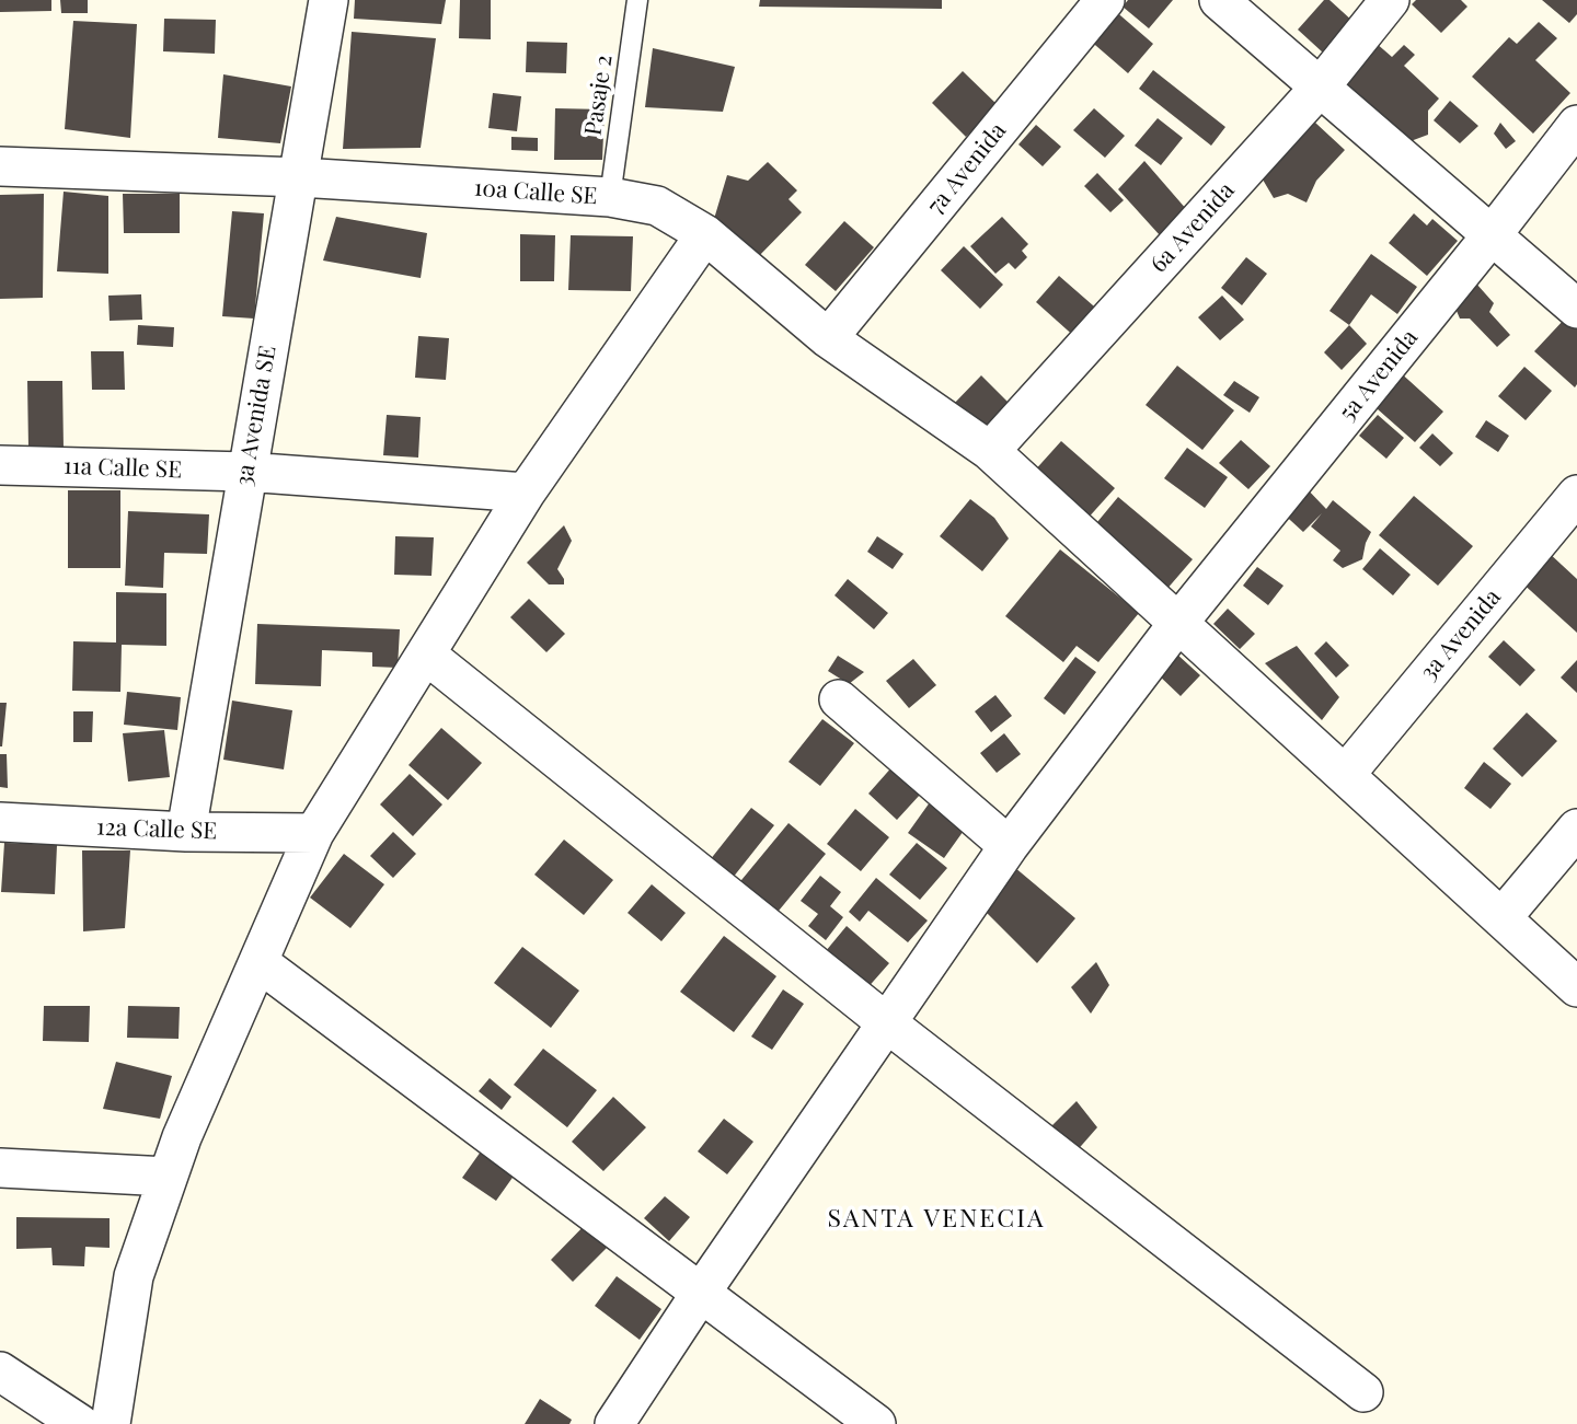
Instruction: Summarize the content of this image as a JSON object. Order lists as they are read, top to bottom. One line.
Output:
{"streets":{"street":["7a Avenida","10a Calle SE","6a Avenida","5a Avenida","3a Avenida SE","11a Calle SE","3a Avenida","12a Calle SE"],"lane":["Pasaje 2"]},"crossings":[["Pasaje 2","10a Calle SE"],["7a Avenida","10a Calle SE"],["10a Calle SE","6a Avenida"],["10a Calle SE","5a Avenida"],["10a Calle SE","3a Avenida SE"],["10a Calle SE","3a Avenida"],["3a Avenida SE","11a Calle SE"],["3a Avenida SE","12a Calle SE"]],"districts":["SANTA VENECIA"]}
